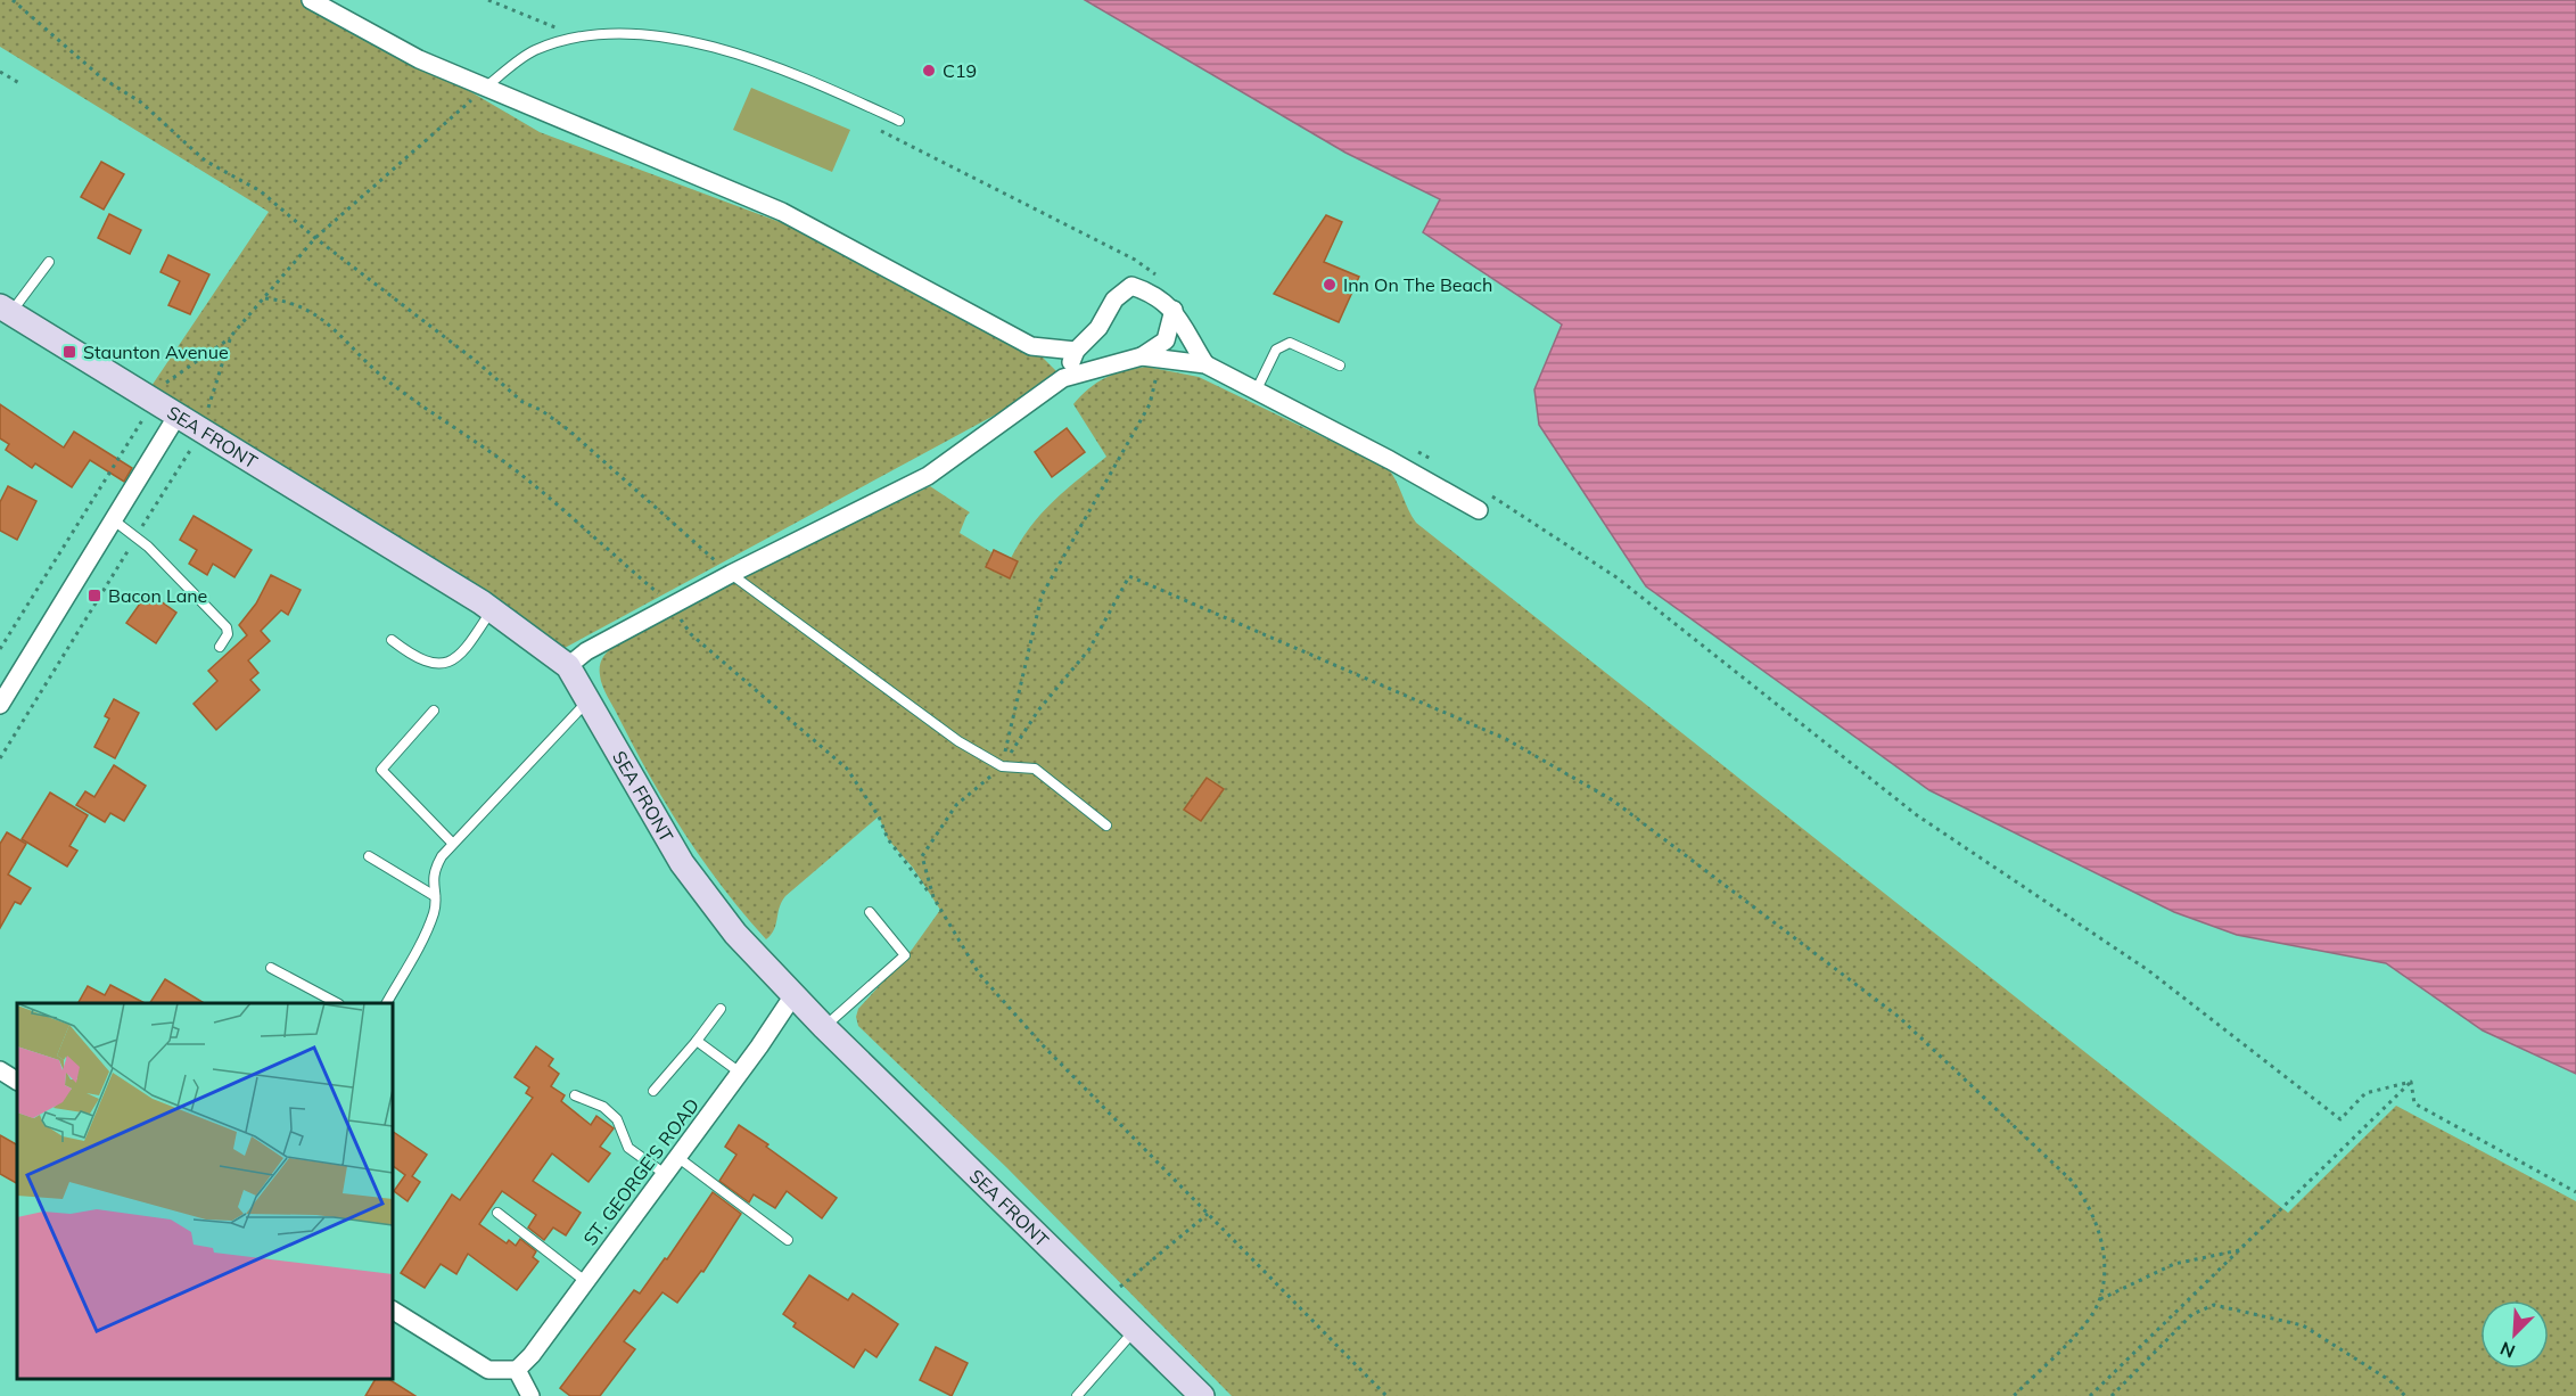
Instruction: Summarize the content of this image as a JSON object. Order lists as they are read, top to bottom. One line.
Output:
{"streets":{"street":["SEA FRONT","ST. GEORGE'S ROAD"]},"crossings":[["SEA FRONT","ST. GEORGE'S ROAD"]],"places":{"other":["C19","Inn On The Beach"],"transit":["Staunton Avenue","Bacon Lane"]},"north":"bottom left"}
